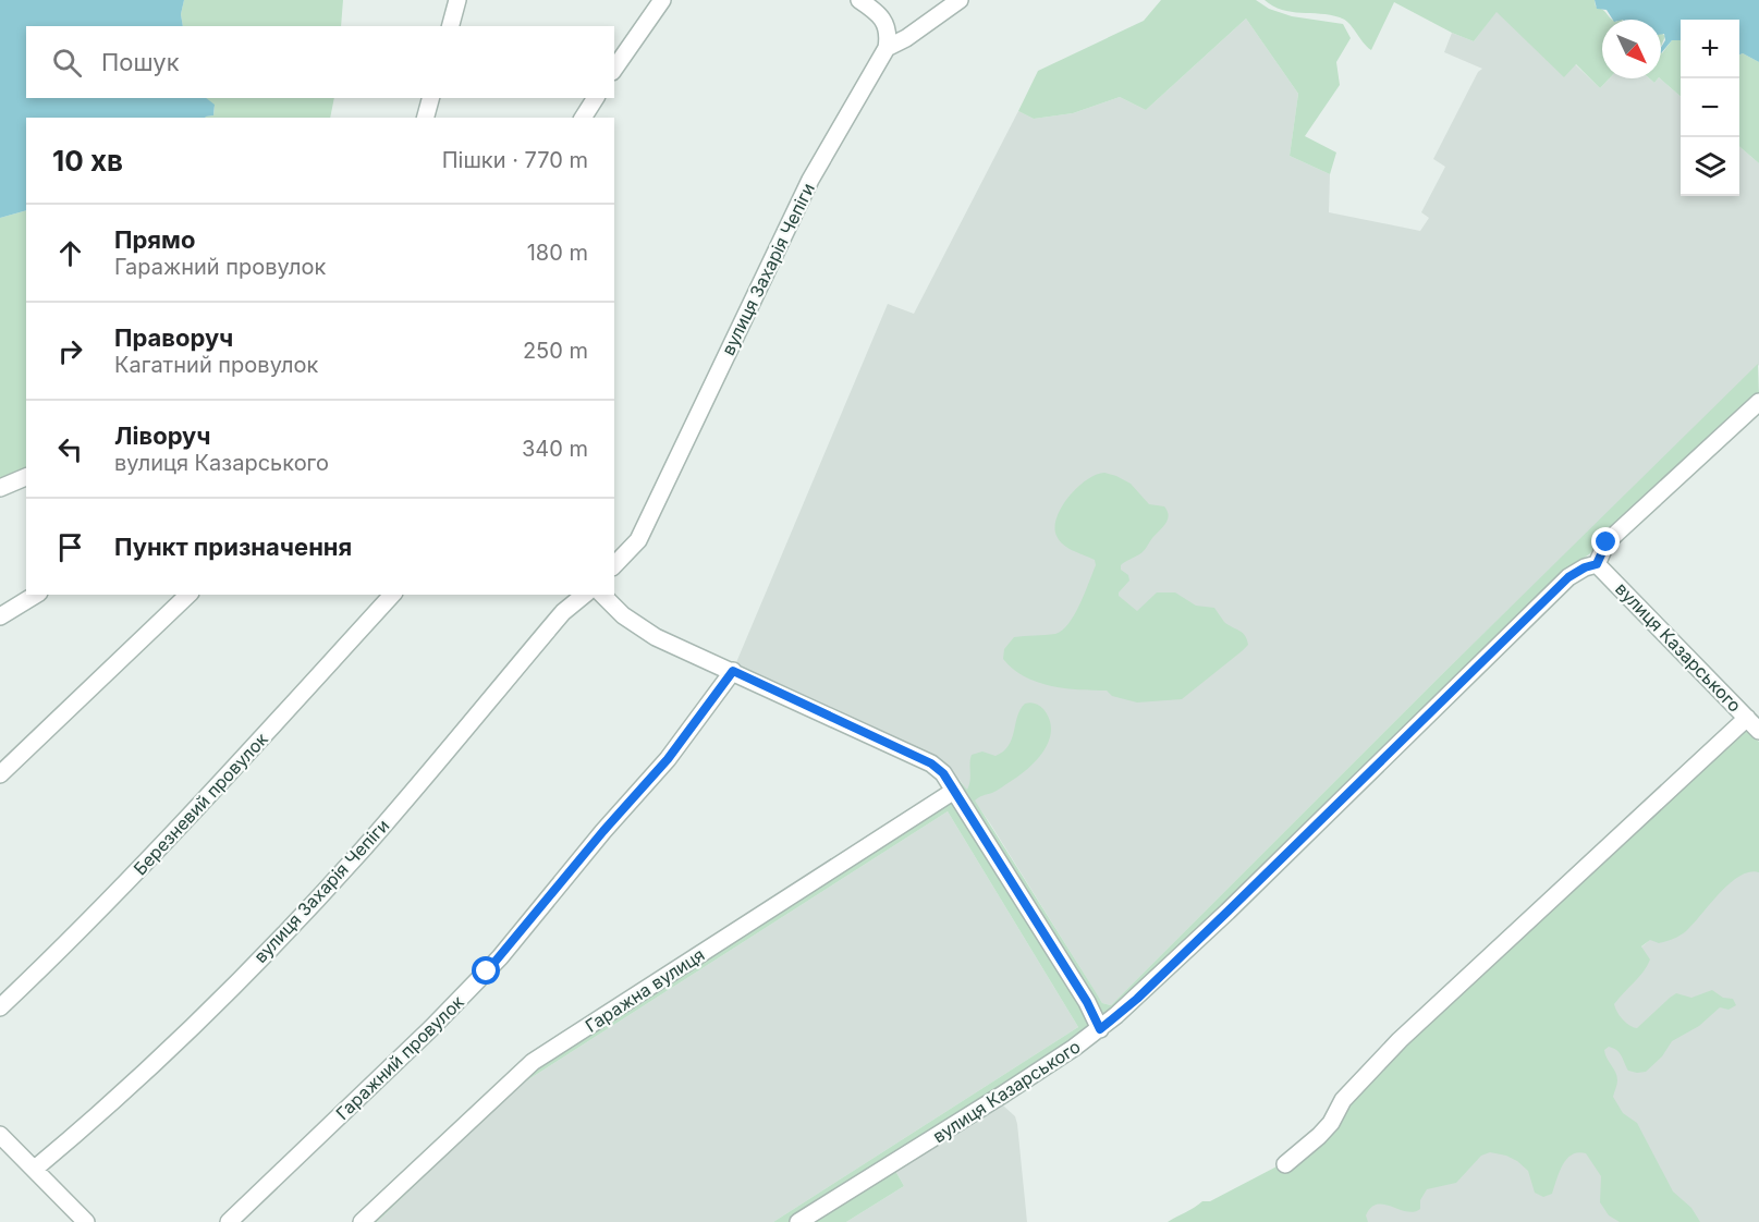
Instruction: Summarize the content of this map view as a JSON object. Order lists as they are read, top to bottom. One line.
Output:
{"streets":{"street":["вулиця Захарія Чепіги","вулиця Казарського","Березневий провулок","Гаражна вулиця","Гаражний провулок"]},"north":"bottom right","page":{"map_buttons":["+","−"],"search":"Пошук","heading":["10 хв","Пішки · 770 m"],"list":[["Прямо","Гаражний провулок","180 m"],["Праворуч","Кагатний провулок","250 m"],["Ліворуч","вулиця Казарського","340 m"],"Пункт призначення"]}}
